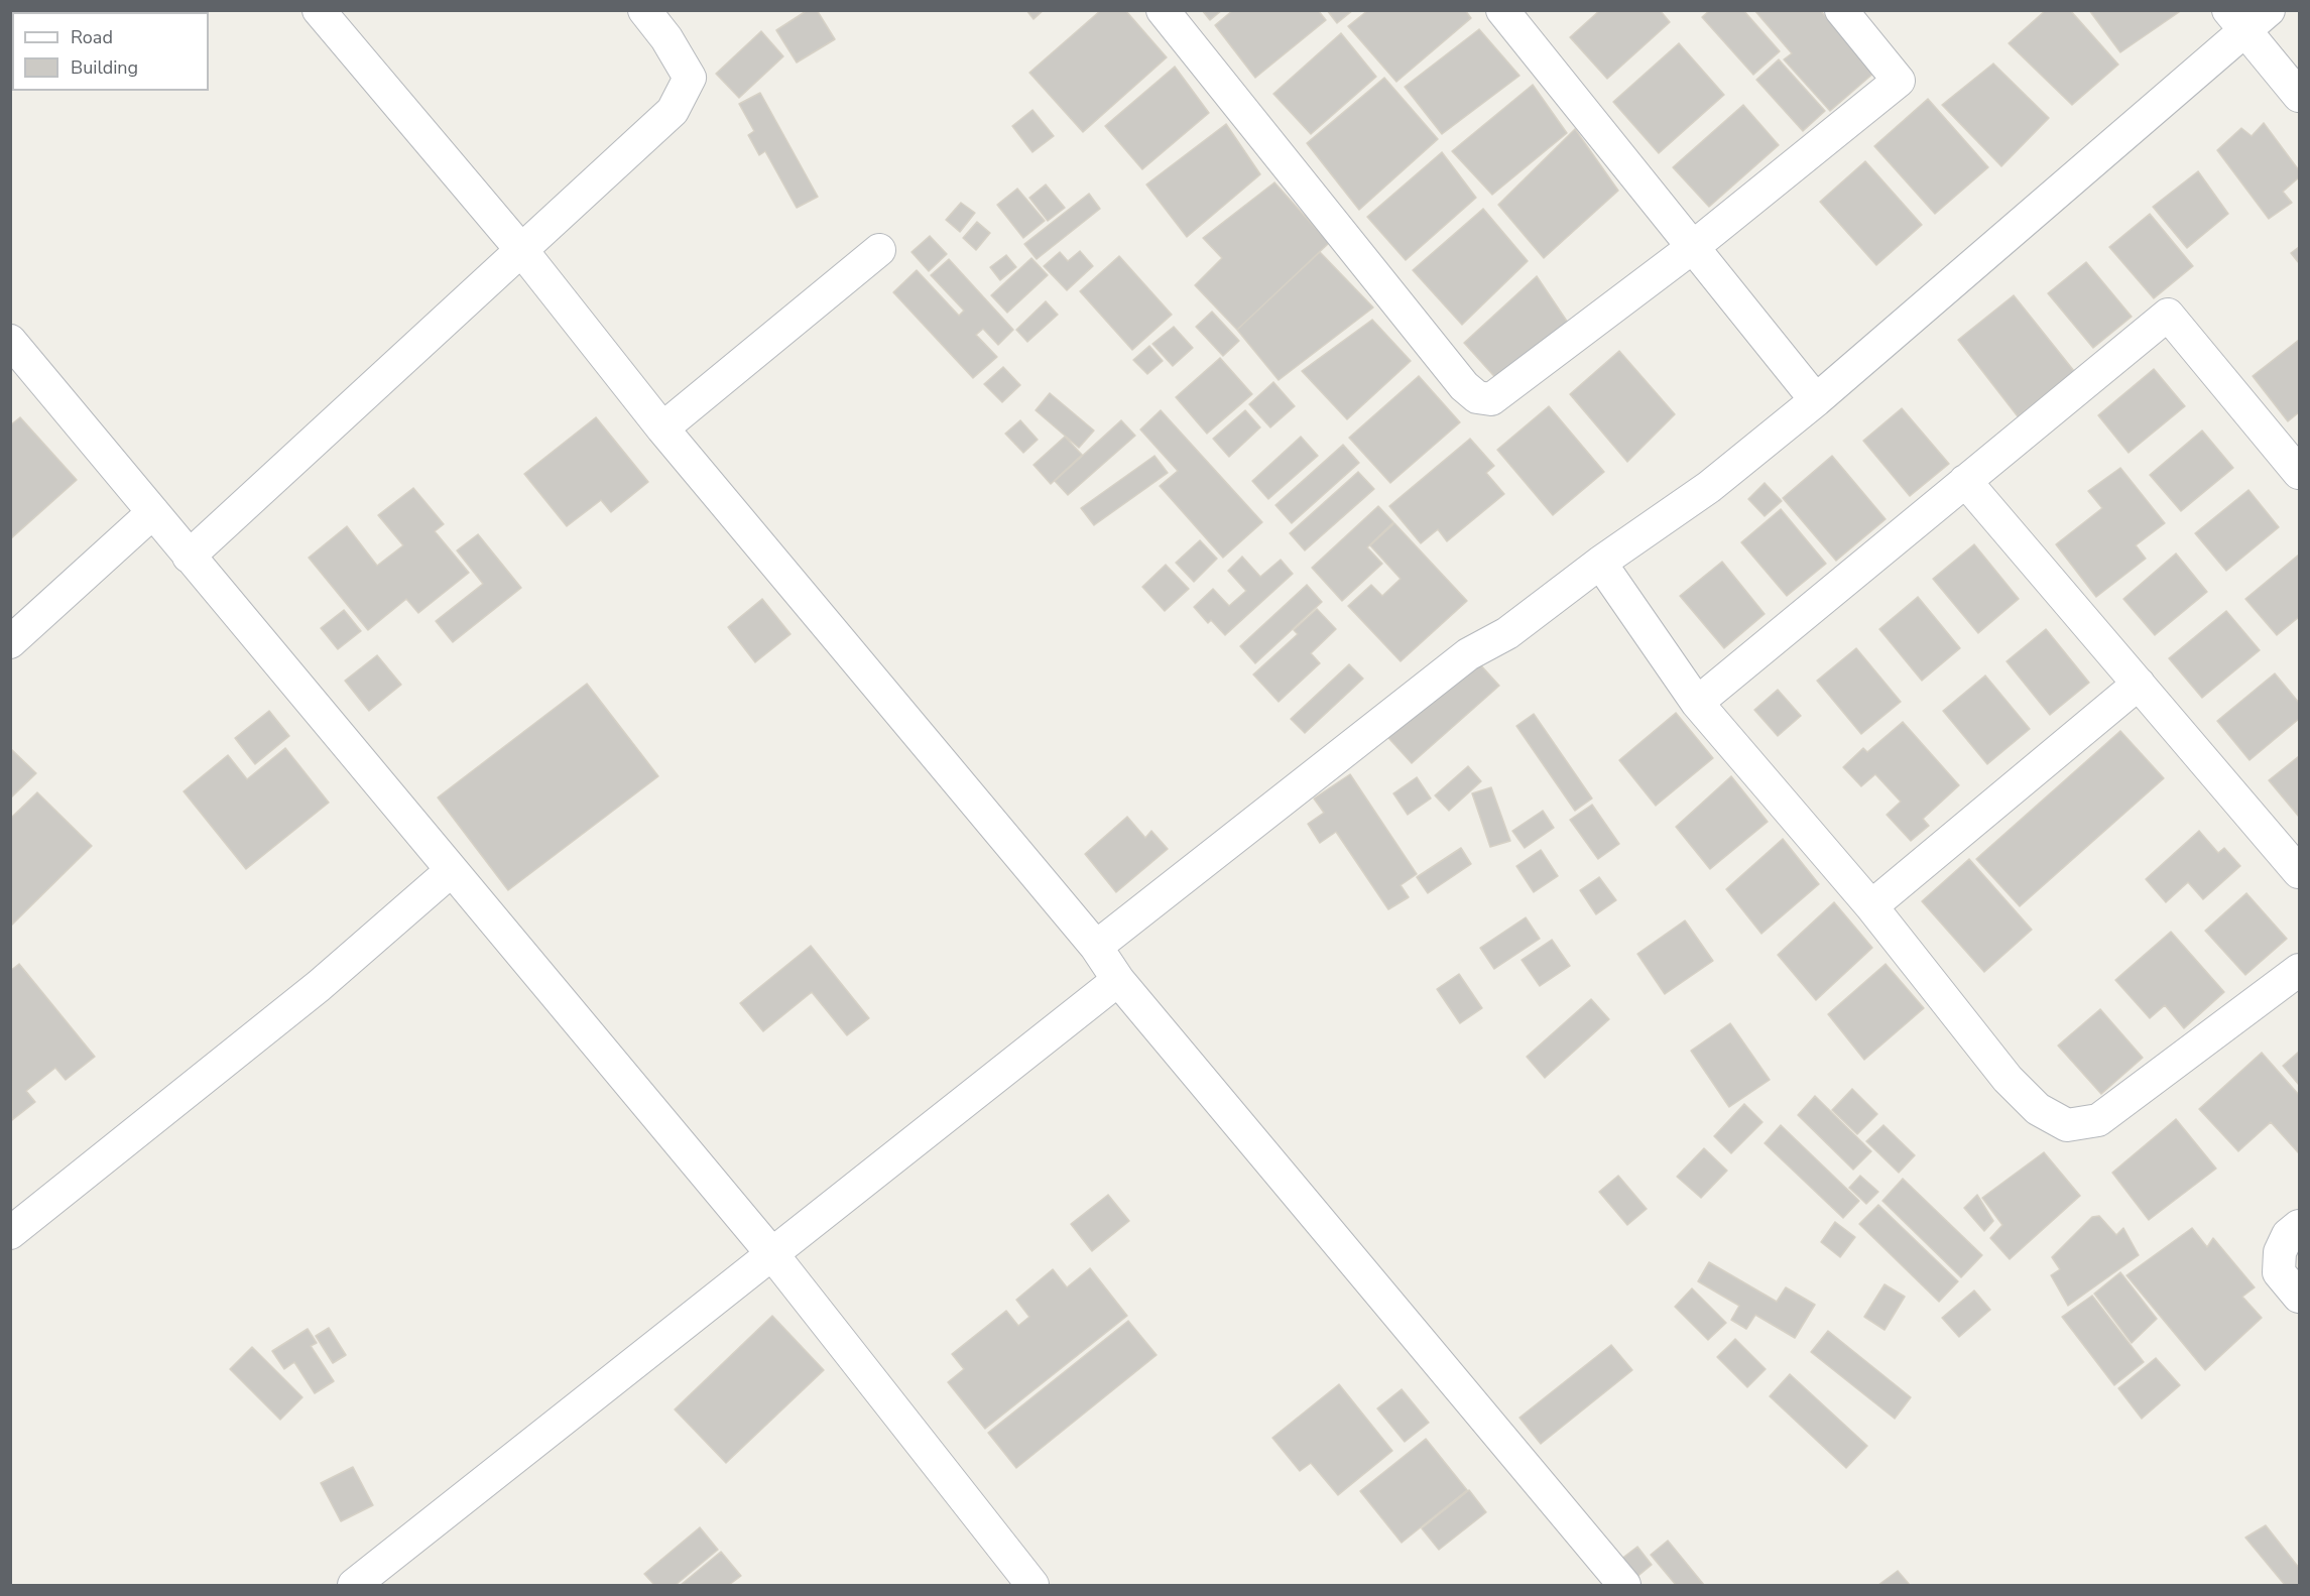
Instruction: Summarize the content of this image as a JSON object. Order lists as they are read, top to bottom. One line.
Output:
{"legend":["Road","Building"]}
